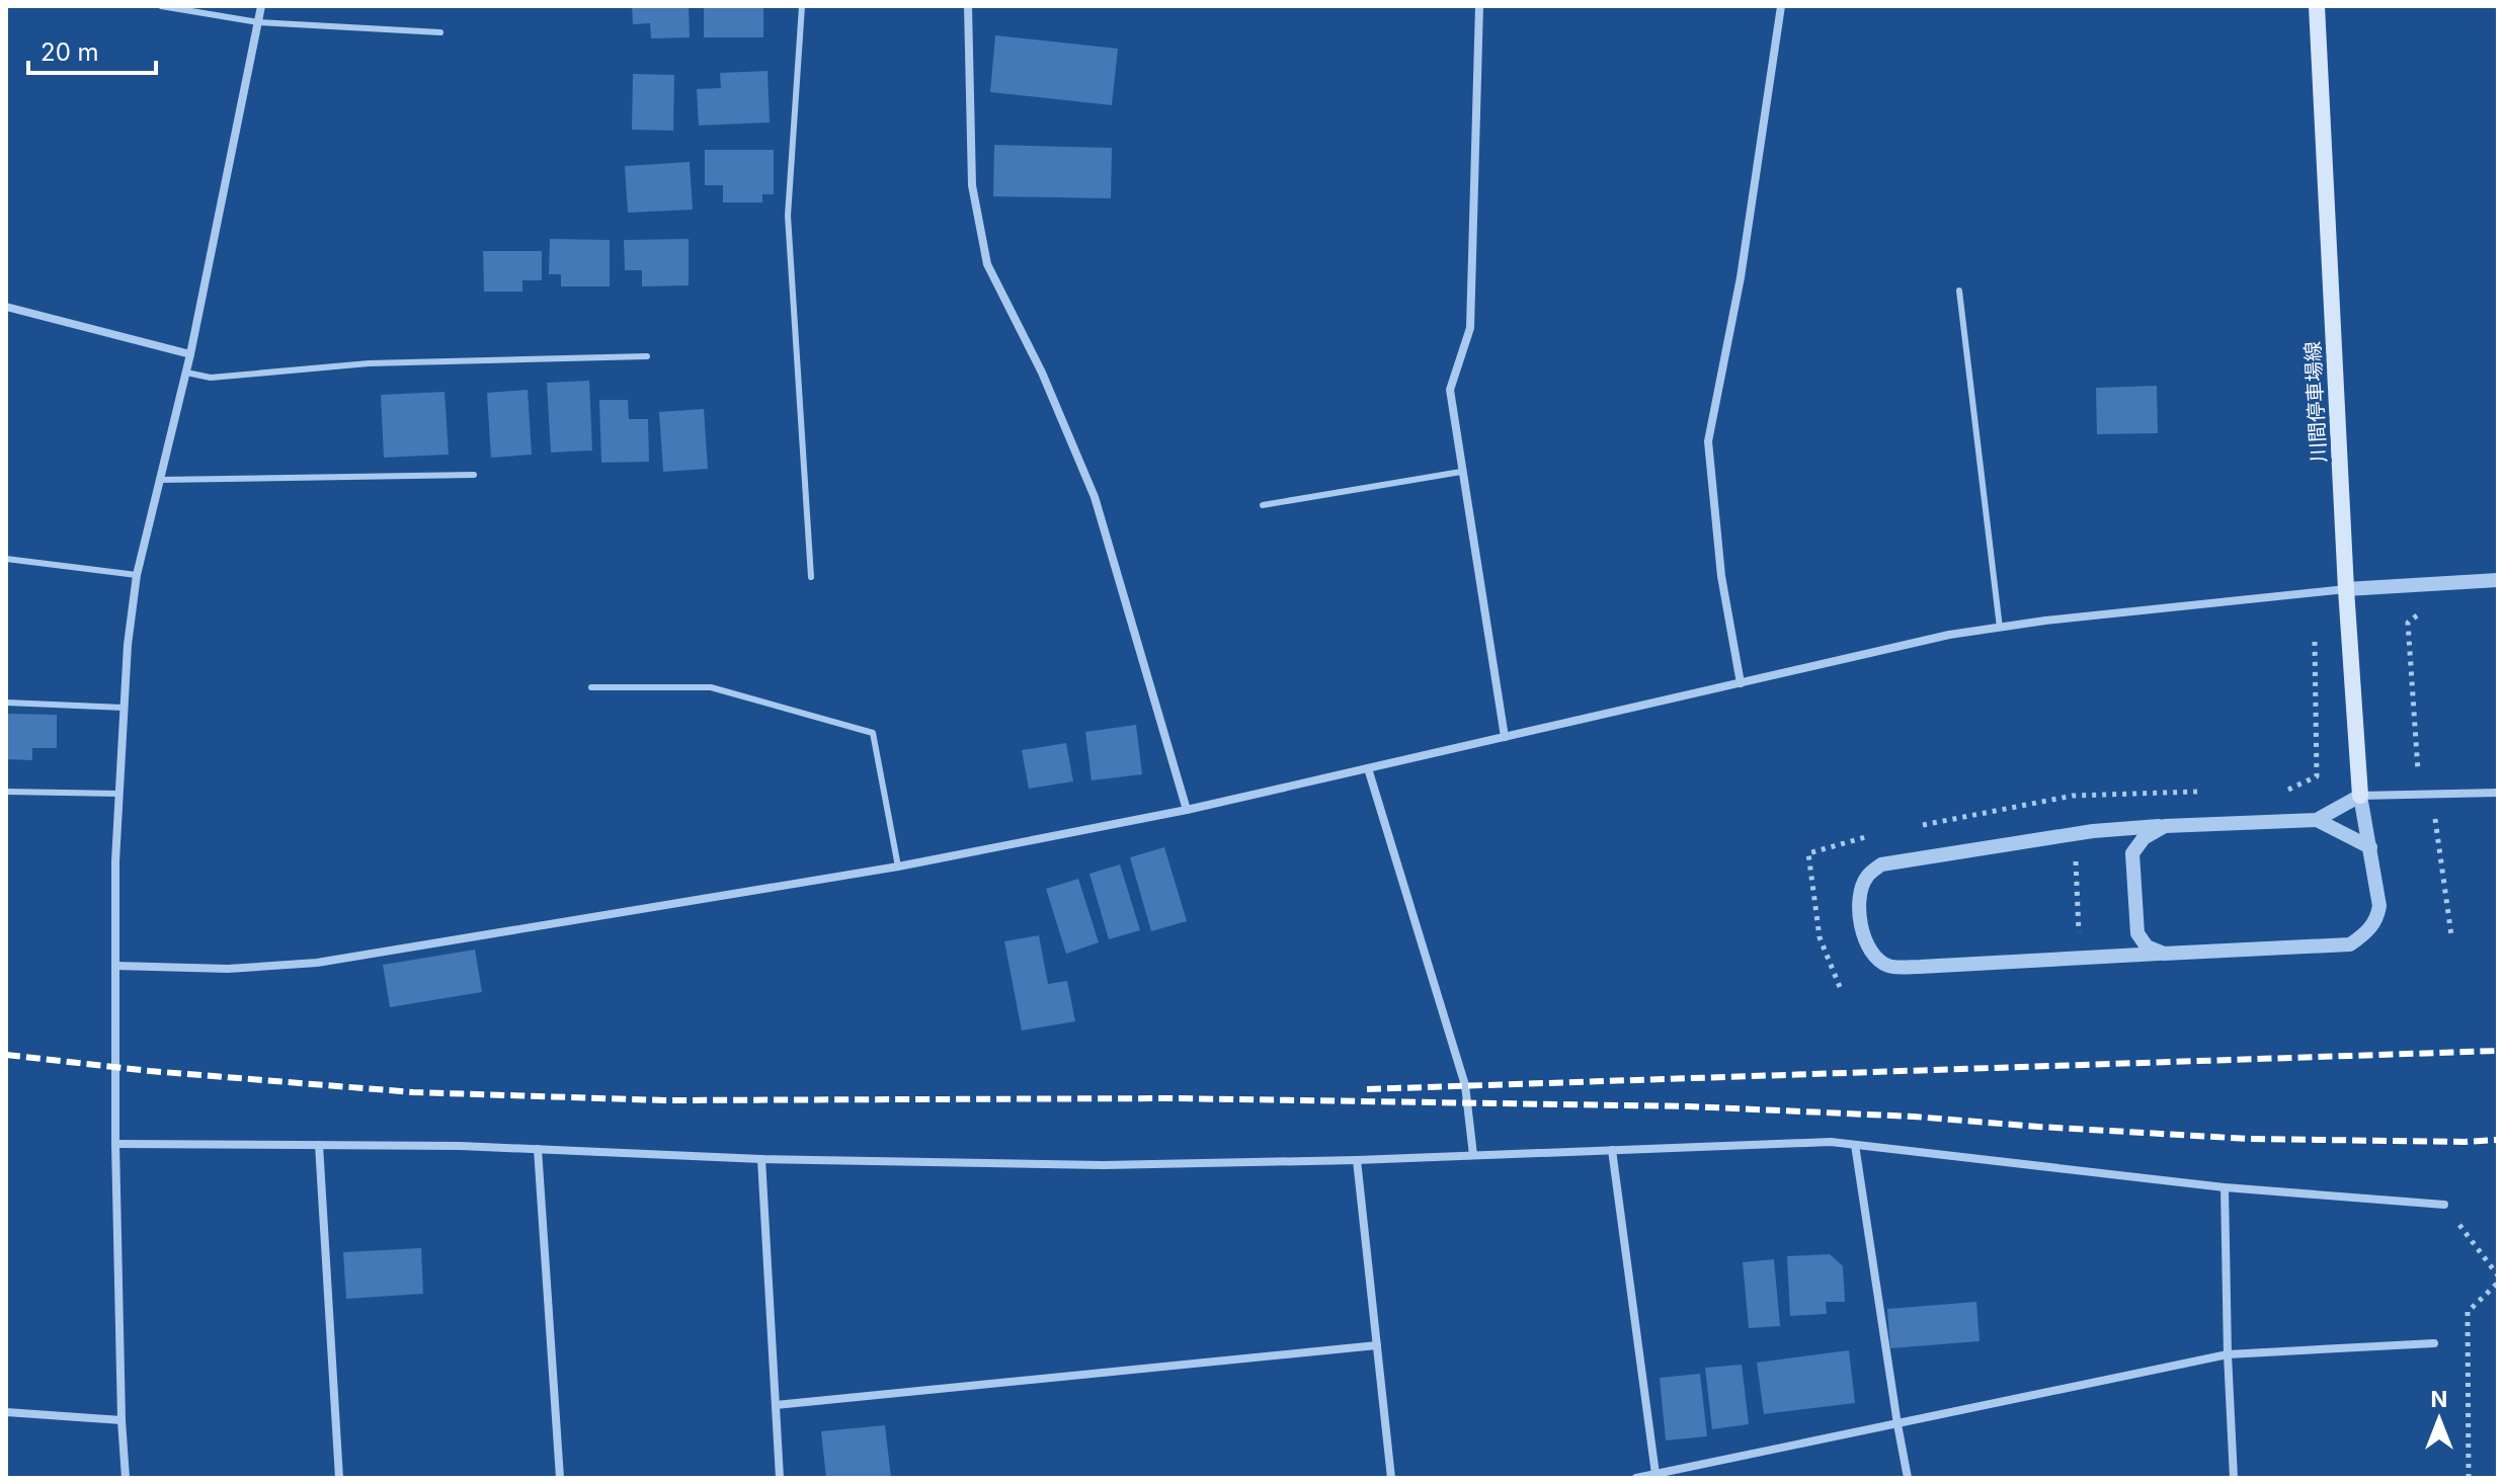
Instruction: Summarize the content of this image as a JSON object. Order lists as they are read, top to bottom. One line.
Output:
{"streets":{"main road":["川間停車場線"]},"scale_bar":"20 m","north":"top"}
